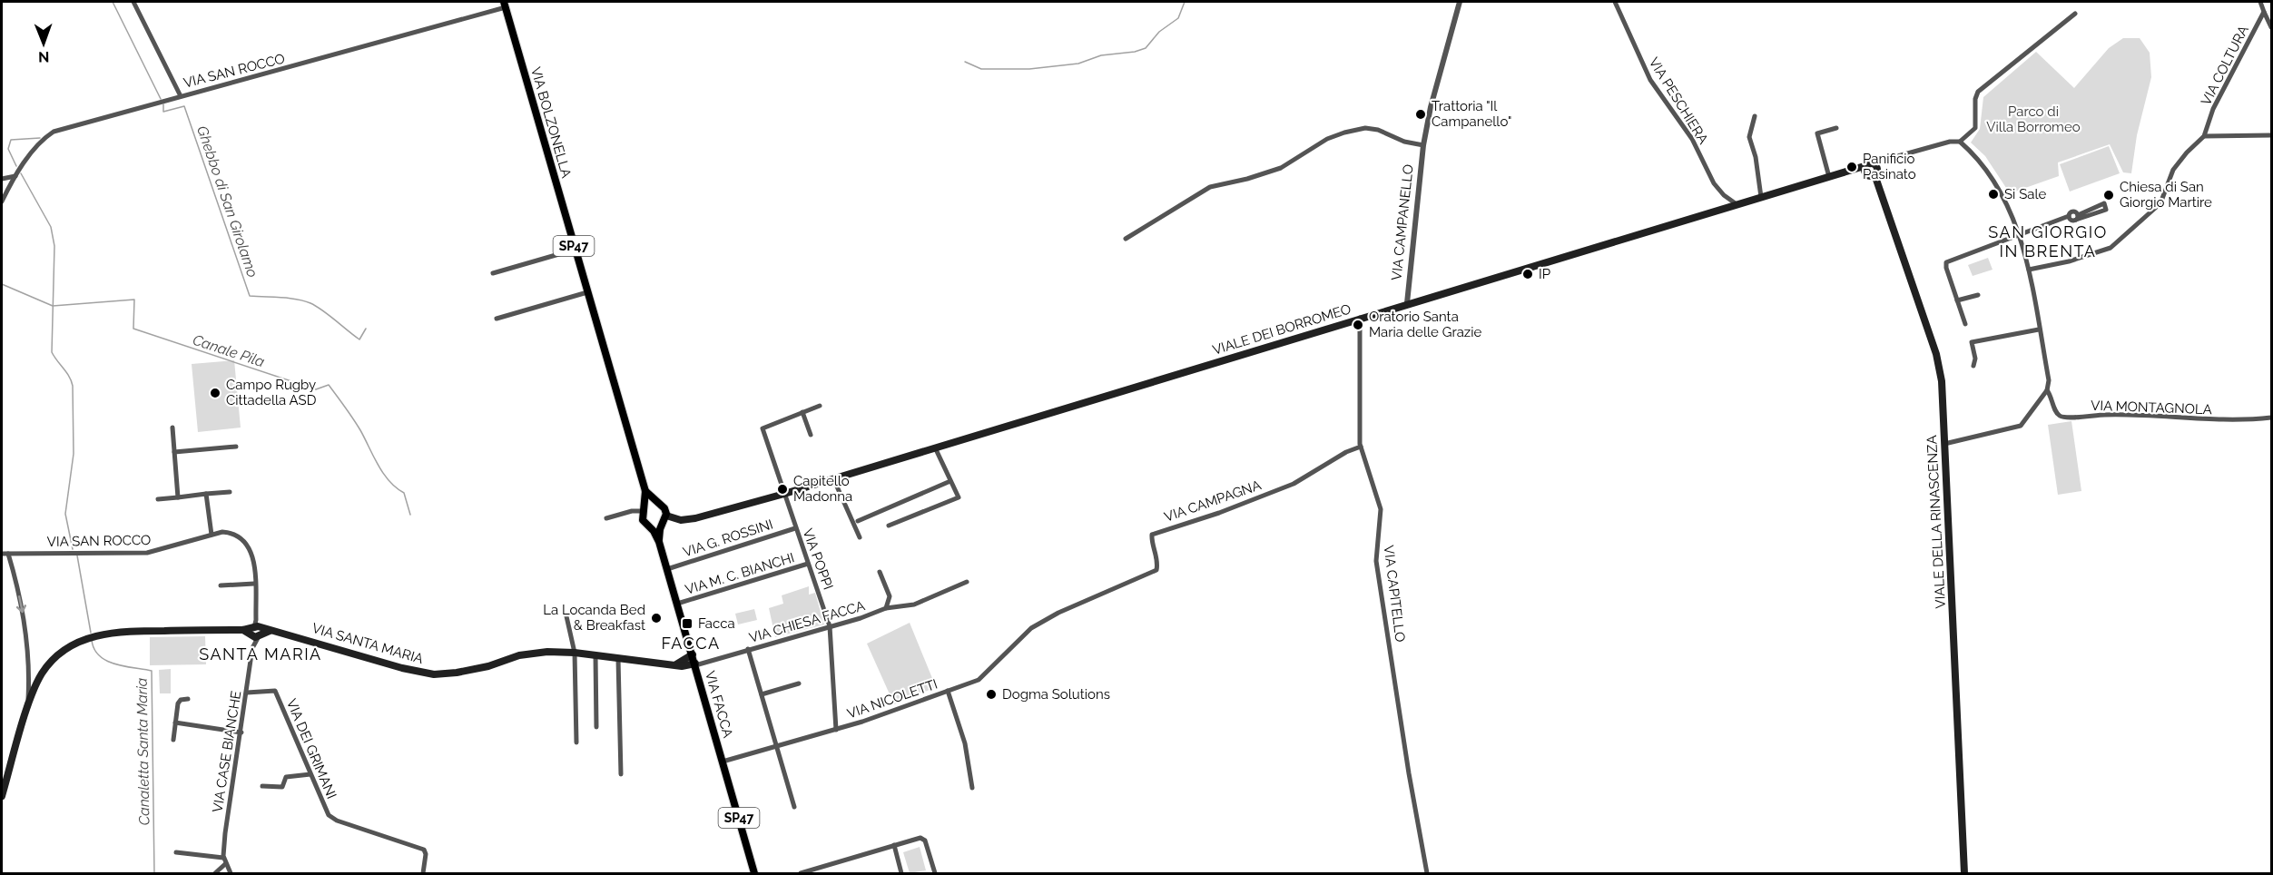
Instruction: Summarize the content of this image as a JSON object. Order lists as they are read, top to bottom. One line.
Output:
{"streets":{"main road":["VIA BOLZONELLA","SP47","VIALE DEI BORROMEO","VIALE DELLA RINASCENZA","VIA SANTA MARIA","VIA FACCA"],"street":["VIA COLTURA","VIA SAN ROCCO","VIA PESCHIERA","VIA CAMPANELLO","VIA MONTAGNOLA","VIA CAMPAGNA","VIA G. ROSSINI","VIA POPPI","VIA M. C. BIANCHI","VIA CAPITELLO","VIA CHIESA FACCA","VIA NICOLETTI","VIA DEI GRIMANI","VIA CASE BIANCHE"]},"crossings":[["VIA COLTURA","VIA MONTAGNOLA"],["VIA SAN ROCCO","VIA BOLZONELLA"],["VIA SAN ROCCO","VIA SANTA MARIA"],["VIA SAN ROCCO","VIA CASE BIANCHE"],["VIA PESCHIERA","VIALE DEI BORROMEO"],["VIA BOLZONELLA","SP47"],["VIA BOLZONELLA","VIA FACCA"],["VIA CAMPANELLO","VIALE DEI BORROMEO"],["SP47","VIA FACCA"],["VIALE DEI BORROMEO","VIALE DELLA RINASCENZA"],["VIALE DEI BORROMEO","VIA CAPITELLO"],["VIA CAMPAGNA","VIA CAPITELLO"],["VIA CAMPAGNA","VIA NICOLETTI"],["VIA G. ROSSINI","VIA POPPI"],["VIA G. ROSSINI","VIA FACCA"],["VIA POPPI","VIA M. C. BIANCHI"],["VIA POPPI","VIA CHIESA FACCA"],["VIA POPPI","VIA NICOLETTI"],["VIA M. C. BIANCHI","VIA FACCA"],["VIA CHIESA FACCA","VIA SANTA MARIA"],["VIA CHIESA FACCA","VIA FACCA"],["VIA SANTA MARIA","VIA FACCA"],["VIA SANTA MARIA","VIA CASE BIANCHE"],["VIA NICOLETTI","VIA FACCA"],["VIA DEI GRIMANI","VIA CASE BIANCHE"]],"districts":["SAN GIORGIO IN BRENTA","FACCA","SANTA MARIA"],"water":["Ghebbo di San Girolamo","Canale Pila","Canaletta Santa Maria"],"parks":["Parco di Villa Borromeo"],"places":{"other":["Trattoria \"Il Campanello\"","Panificio Pasinato","Si Sale","Chiesa di San Giorgio Martire","IP","Oratorio Santa Maria delle Grazie","Campo Rugby Cittadella ASD","Capitello Madonna","La Locanda Bed & Breakfast","Dogma Solutions"],"transit":["Facca"]},"north":"bottom"}
